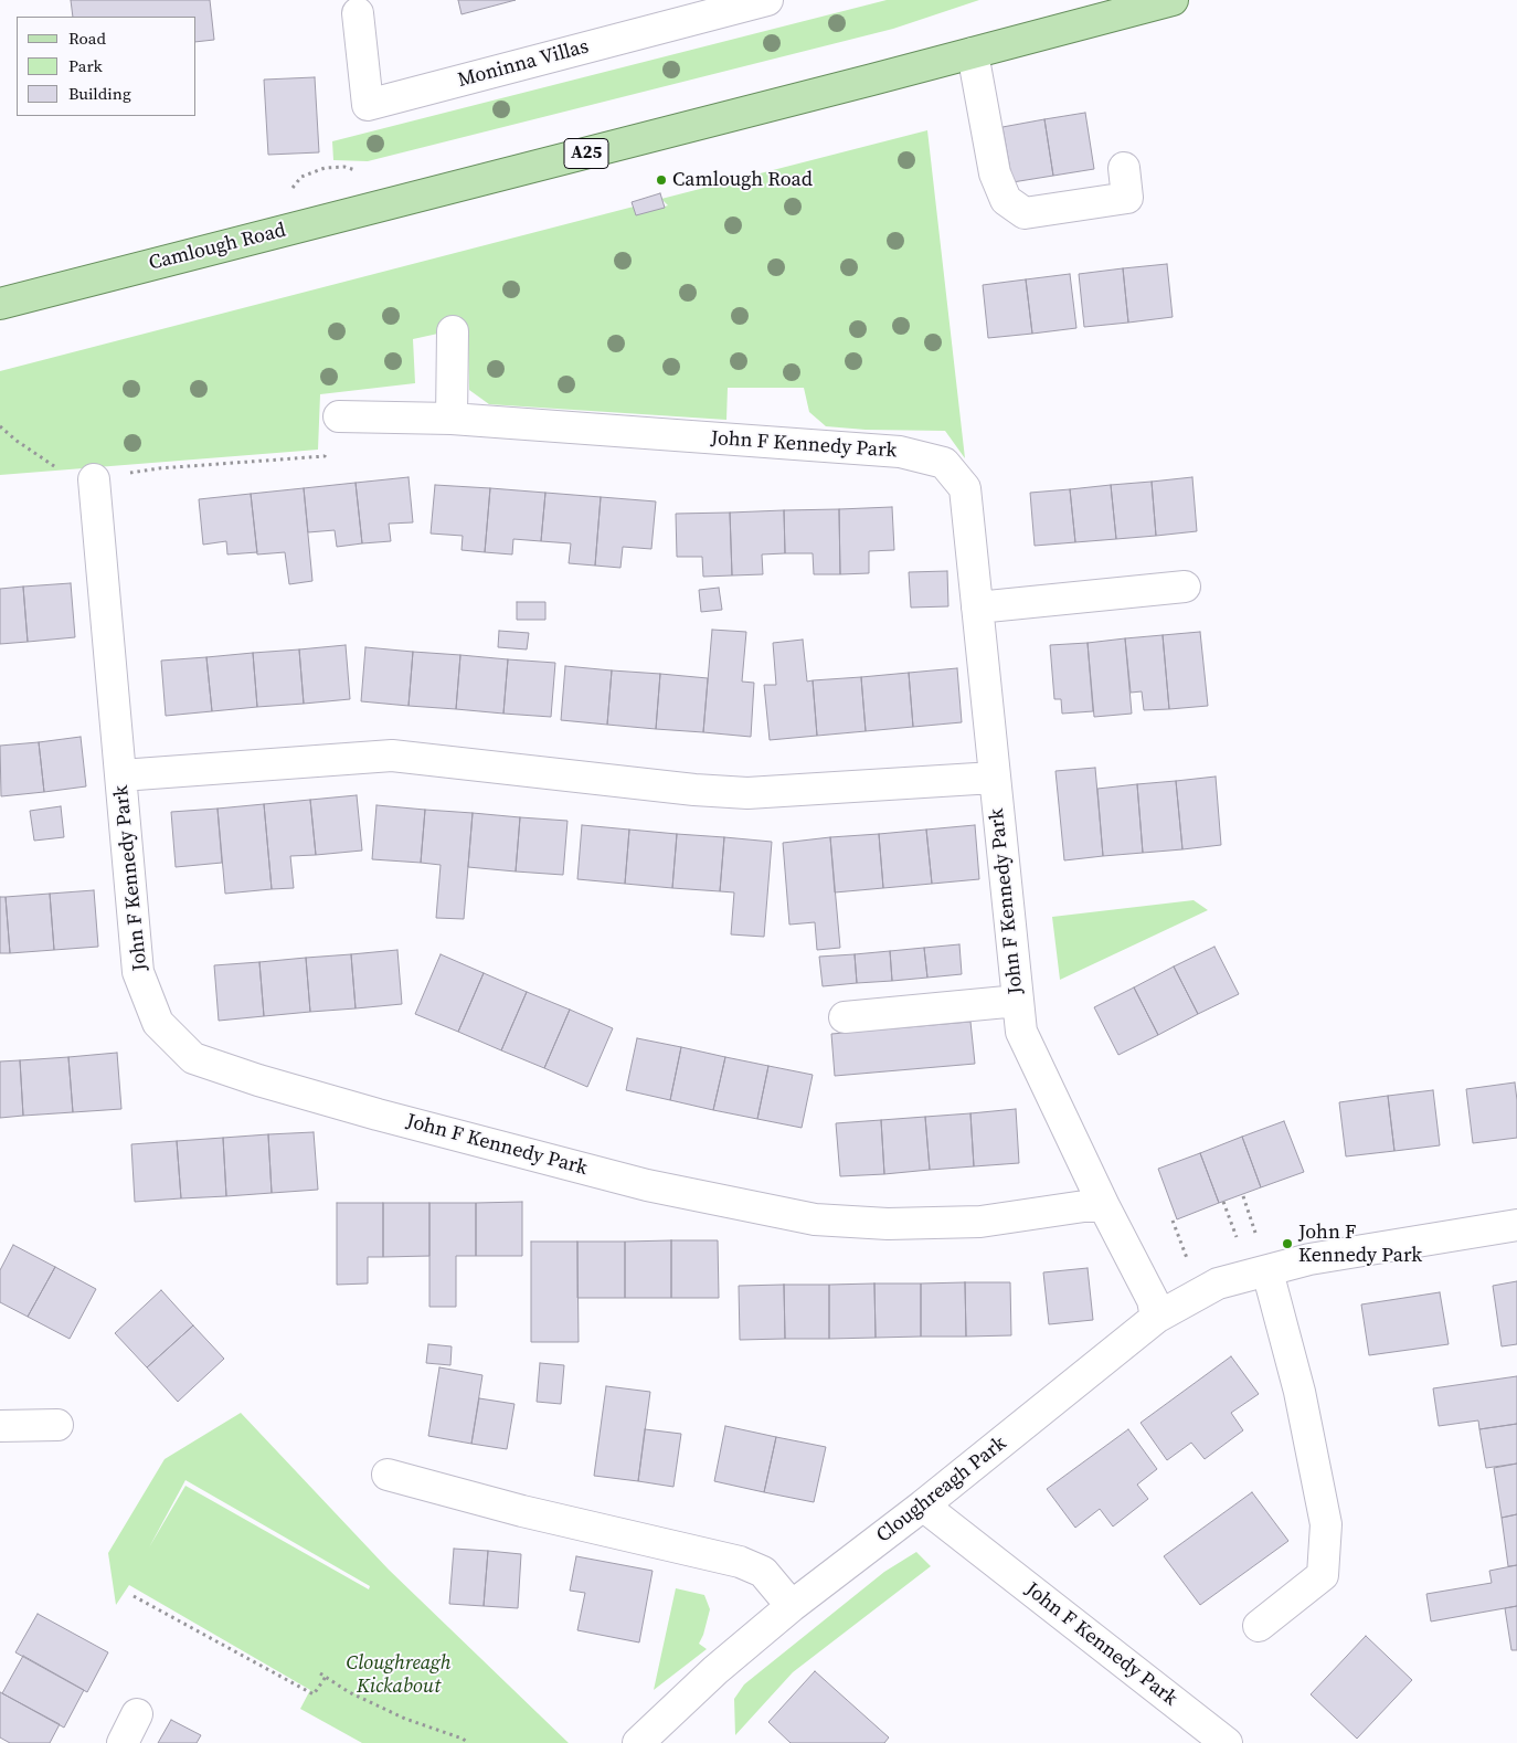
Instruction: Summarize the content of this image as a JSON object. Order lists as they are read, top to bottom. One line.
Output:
{"streets":{"main road":["A25","Camlough Road"],"street":["Moninna Villas","John F Kennedy Park","Cloughreagh Park"]},"crossings":[["John F Kennedy Park","Cloughreagh Park"]],"parks":["Cloughreagh Kickabout"],"places":["Camlough Road","John F Kennedy Park"],"legend":["Road","Park","Building"]}
